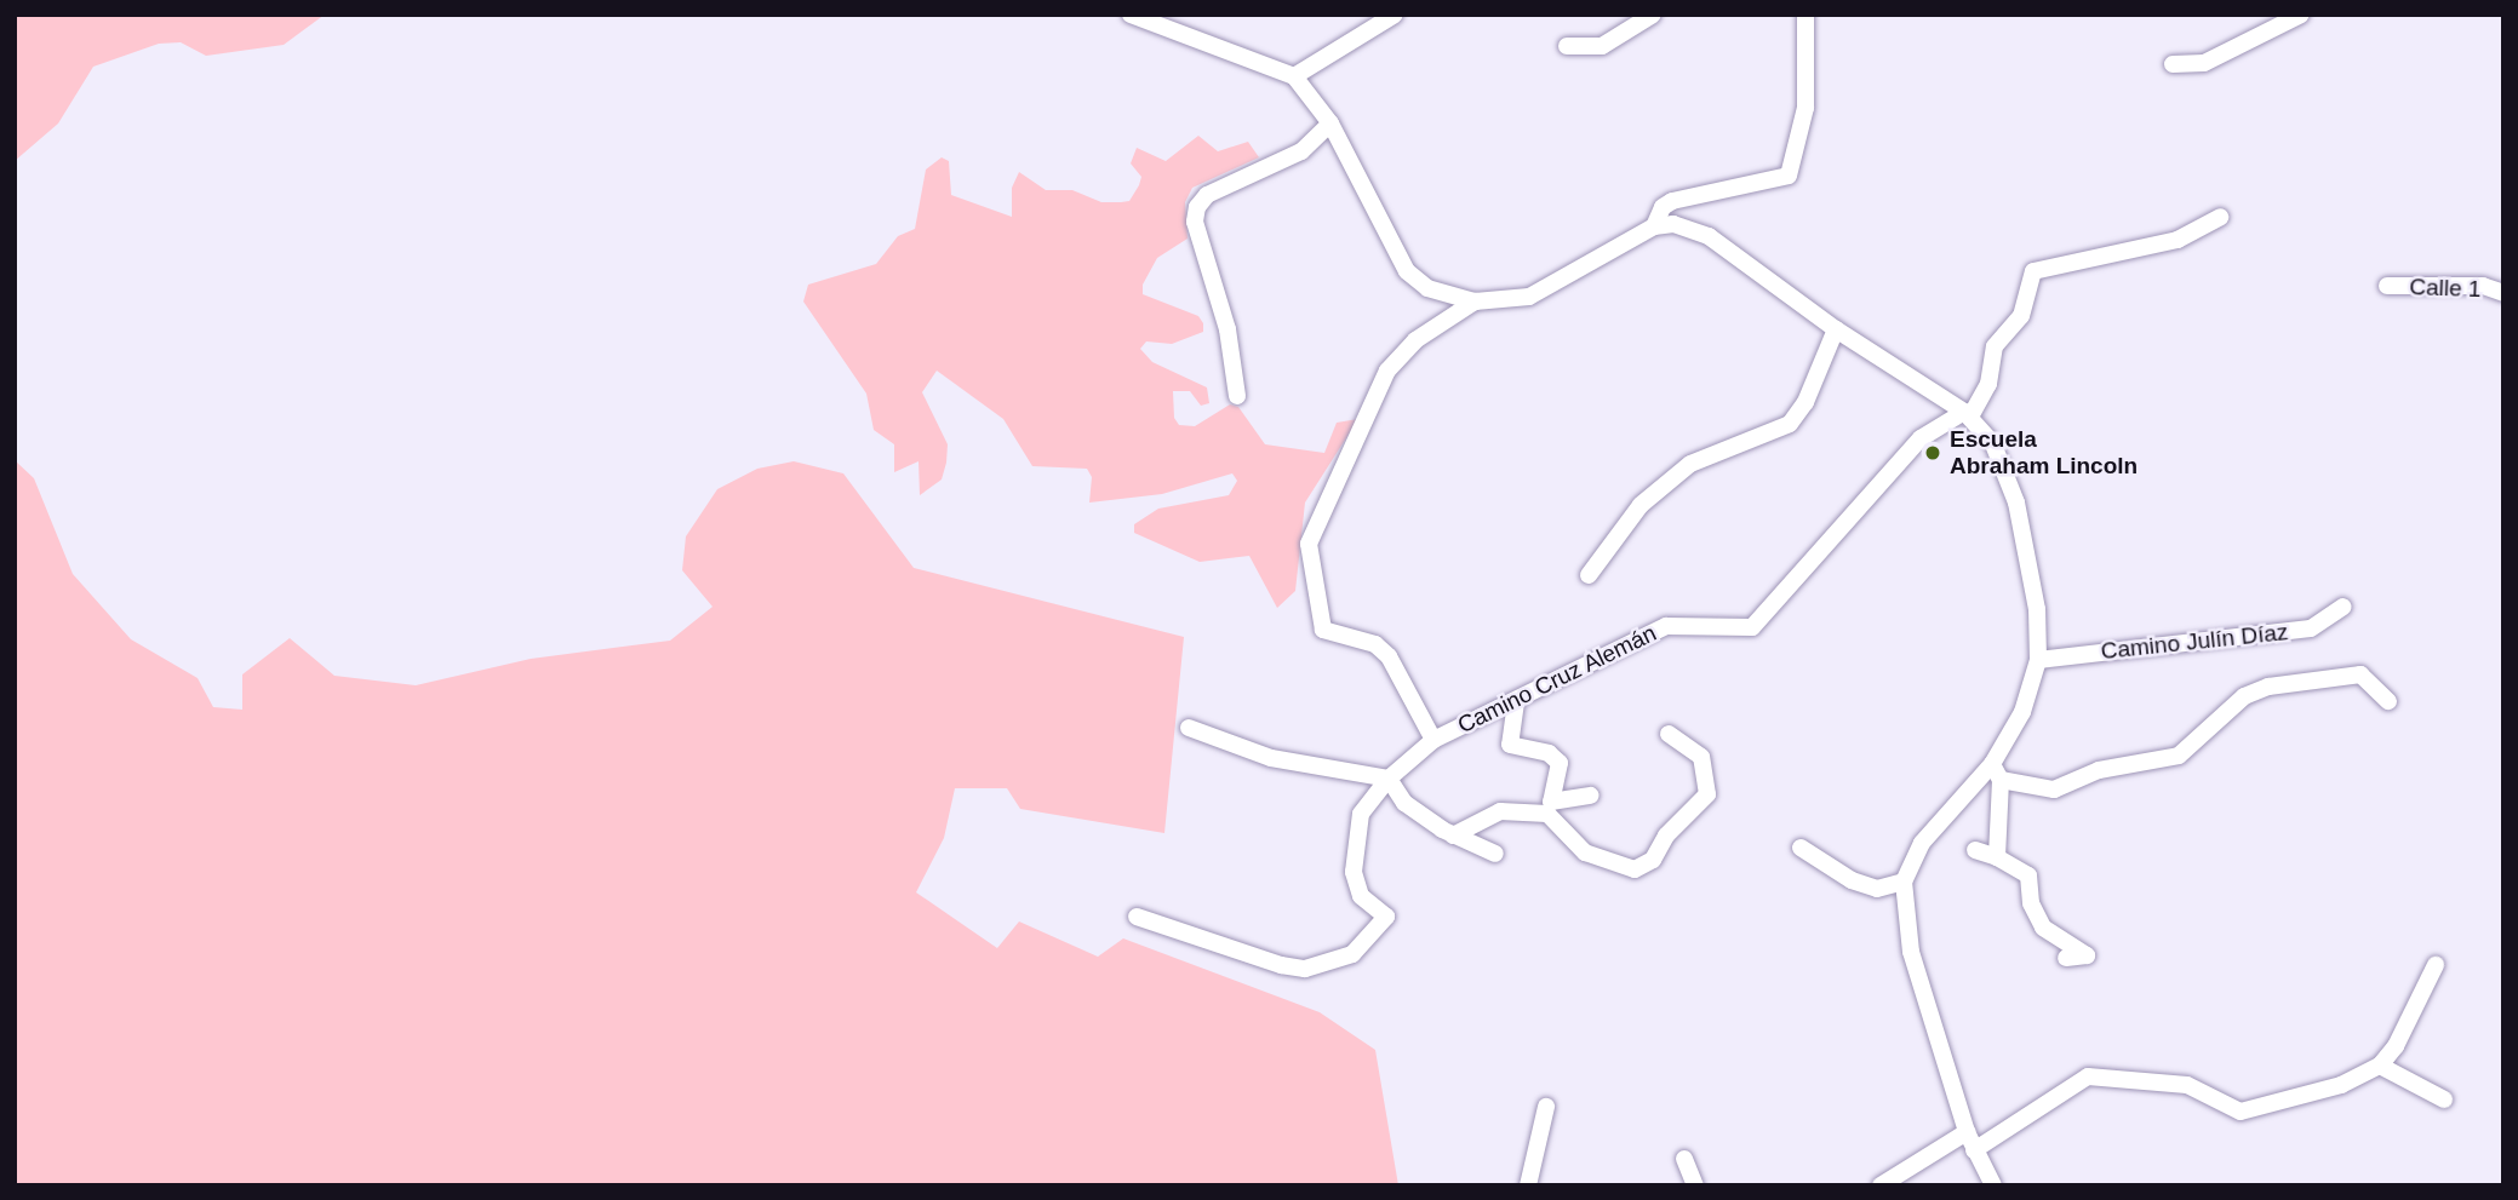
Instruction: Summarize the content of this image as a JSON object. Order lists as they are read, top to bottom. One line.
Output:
{"streets":{"street":["Calle 1","Camino Julín Díaz","Camino Cruz Alemán"]},"places":["Escuela Abraham Lincoln"]}
